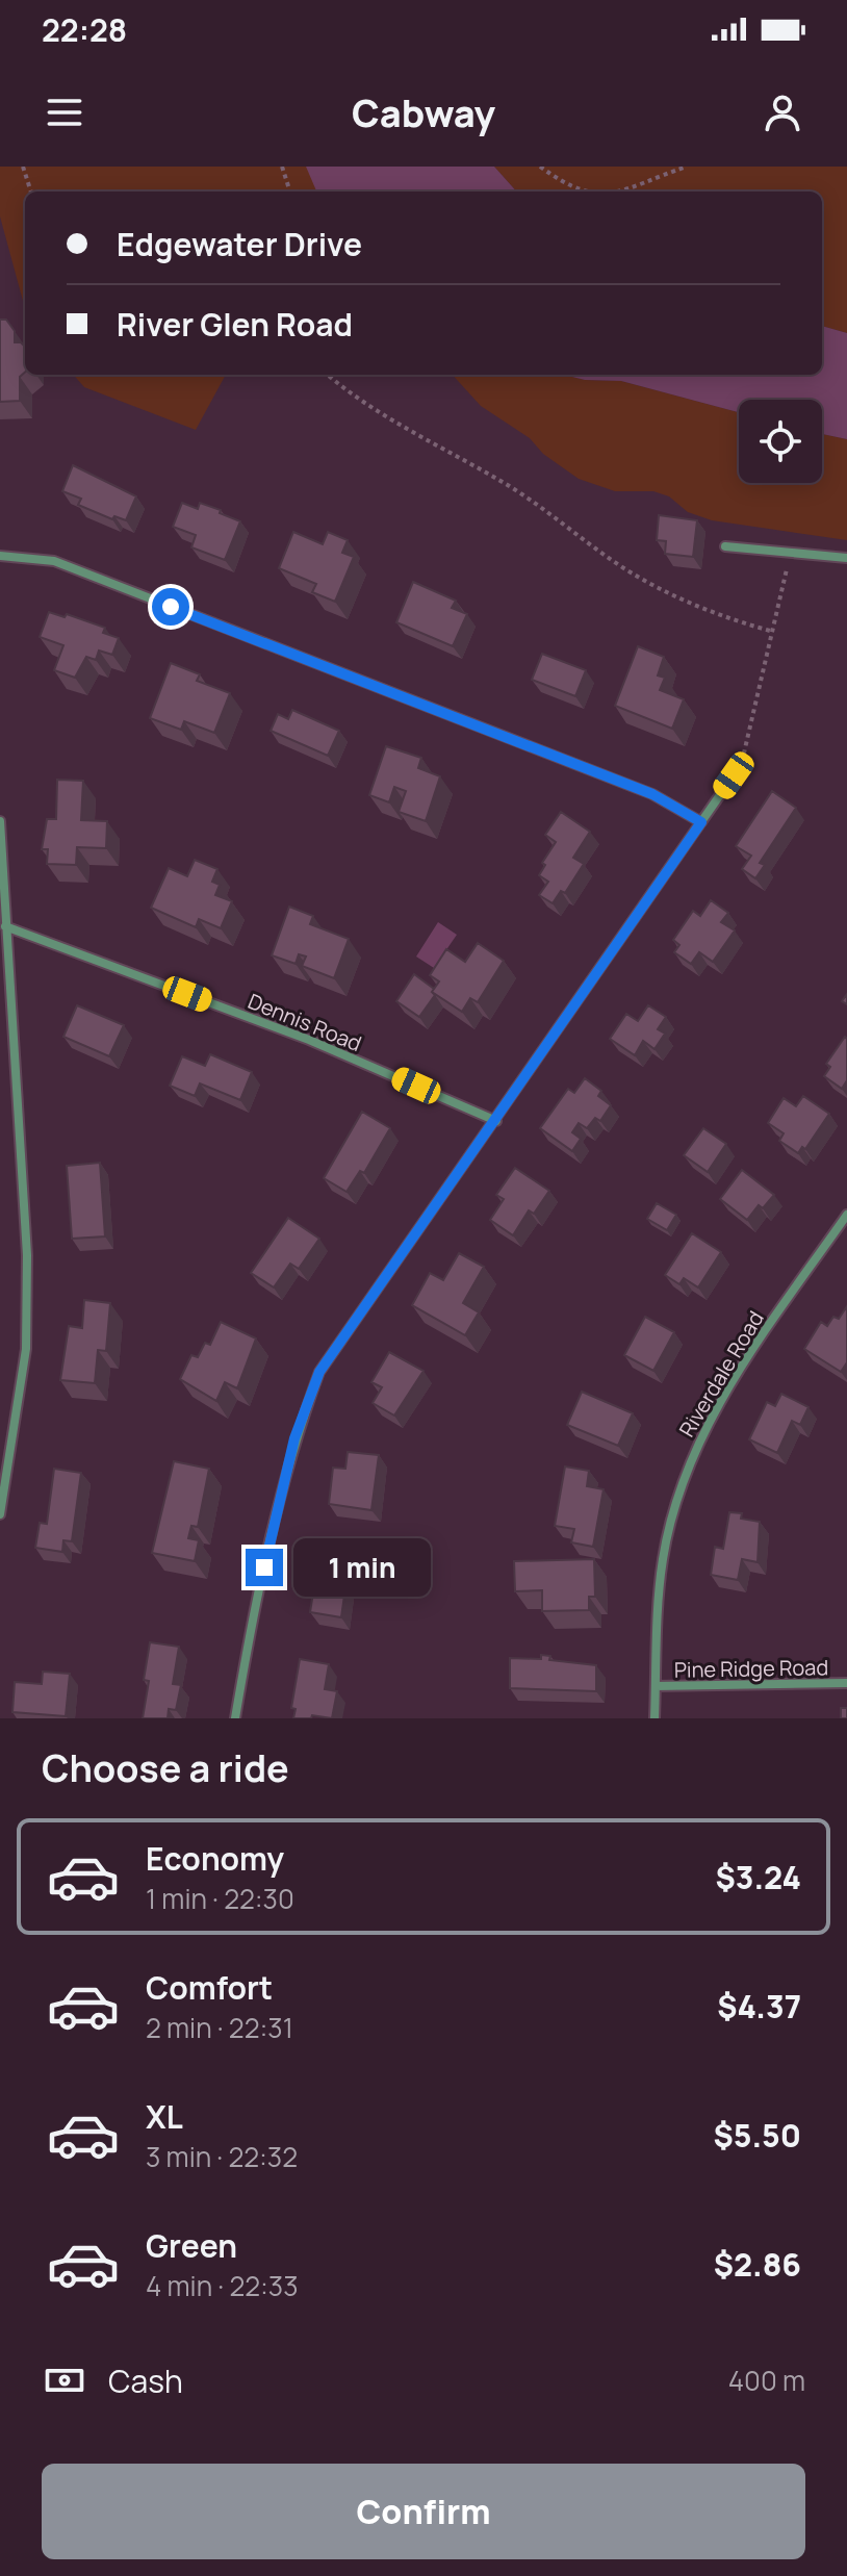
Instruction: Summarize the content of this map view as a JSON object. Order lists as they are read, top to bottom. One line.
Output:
{"streets":{"street":["Dennis Road","Riverdale Road","Pine Ridge Road"]},"crossings":[["Riverdale Road","Pine Ridge Road"]],"page":{"status":"22:28","header":"Cabway","banner":["Edgewater Drive","River Glen Road"],"bubble":"1 min","heading":"Choose a ride","list":[{"name":"Economy","note":"1 min · 22:30","value":"$3.24"},{"name":"Comfort","note":"2 min · 22:31","value":"$4.37"},{"name":"XL","note":"3 min · 22:32","value":"$5.50"},{"name":"Green","note":"4 min · 22:33","value":"$2.86"}],"pay":["Cash","400 m"],"buttons":"Confirm"}}
